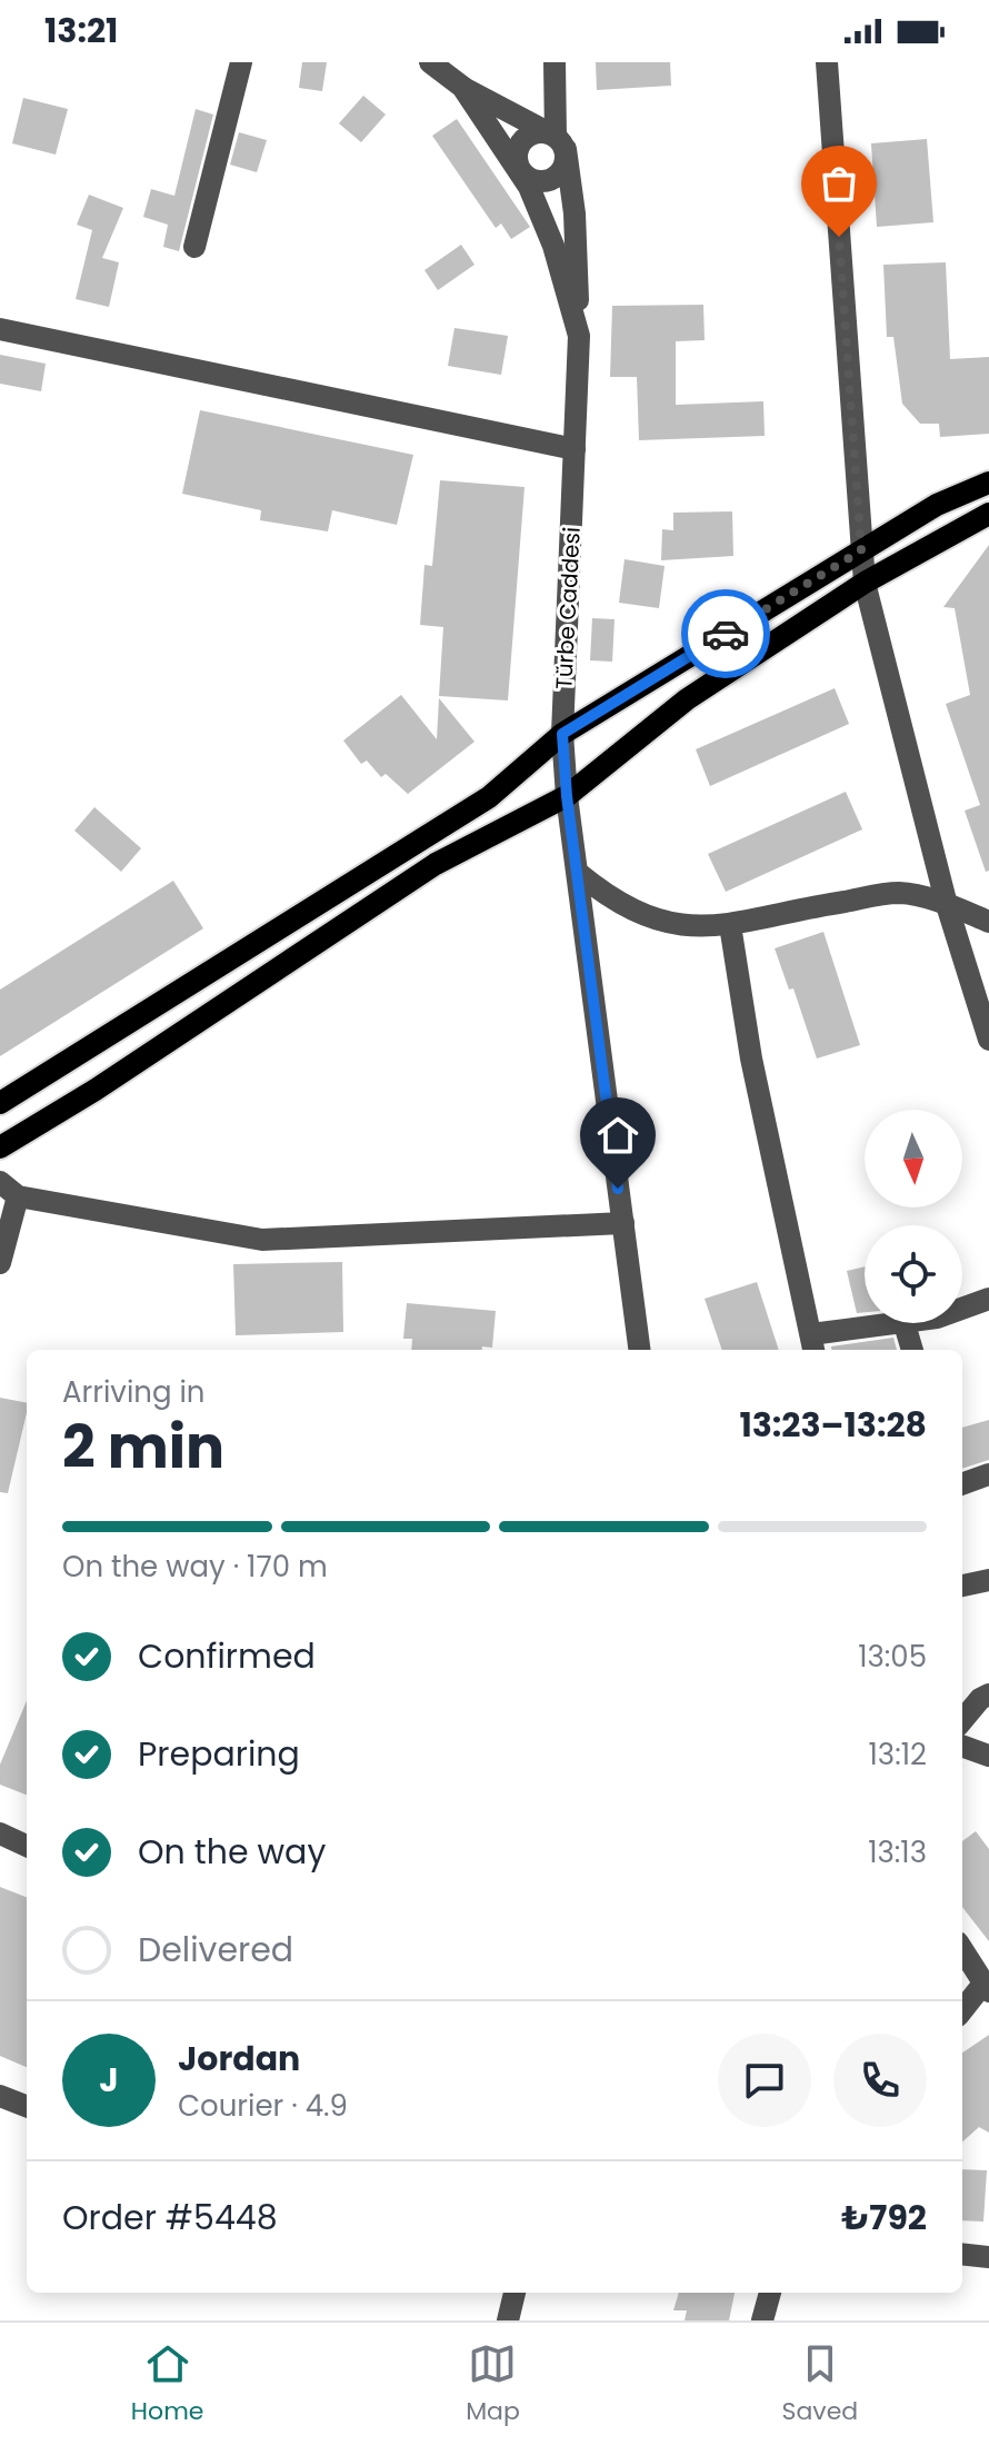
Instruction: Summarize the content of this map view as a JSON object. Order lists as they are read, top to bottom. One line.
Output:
{"streets":{"street":["Türbe Caddesi"]},"north":"bottom","page":{"status":"13:21","heading":["2 min","Arriving in","13:23–13:28"],"panel":["Jordan","Courier · 4.9","Order #5448","₺792"],"bar":"On the way · 170 m","list":[["Confirmed","13:05"],["Preparing","13:12"],["On the way","13:13"],"Delivered"],"round":"J","tabs":["Home","Map","Saved"]}}
